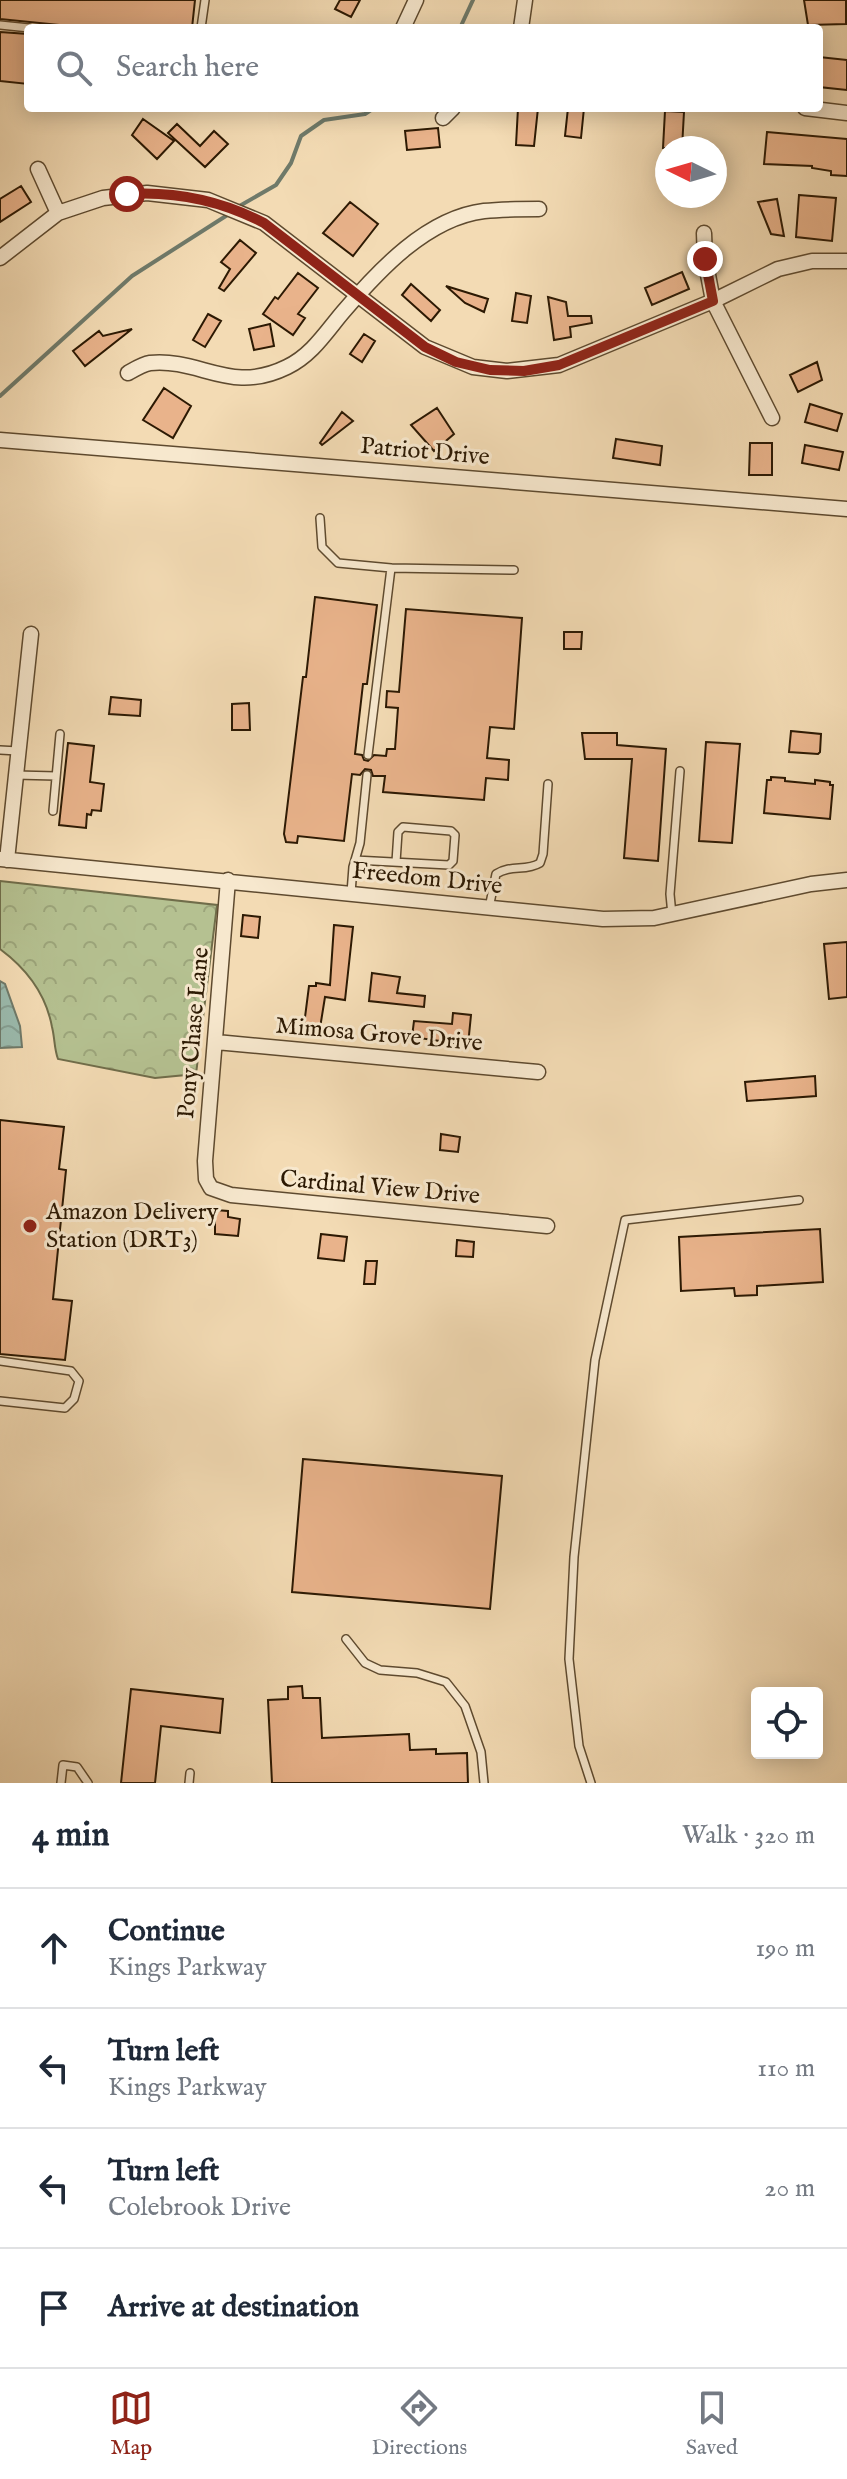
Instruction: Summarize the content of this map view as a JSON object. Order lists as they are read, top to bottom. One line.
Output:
{"streets":{"street":["Patriot Drive","Freedom Drive","Pony Chase Lane","Mimosa Grove Drive","Cardinal View Drive"]},"crossings":[["Freedom Drive","Pony Chase Lane"],["Pony Chase Lane","Mimosa Grove Drive"],["Pony Chase Lane","Cardinal View Drive"]],"places":["Amazon Delivery Station (DRT3)"],"north":"left","page":{"search":"Search here","heading":["4 min","Walk · 320 m"],"list":[["Continue","Kings Parkway","190 m"],["Turn left","Kings Parkway","110 m"],["Turn left","Colebrook Drive","20 m"],"Arrive at destination"],"nav":["Map","Directions","Saved"]}}
